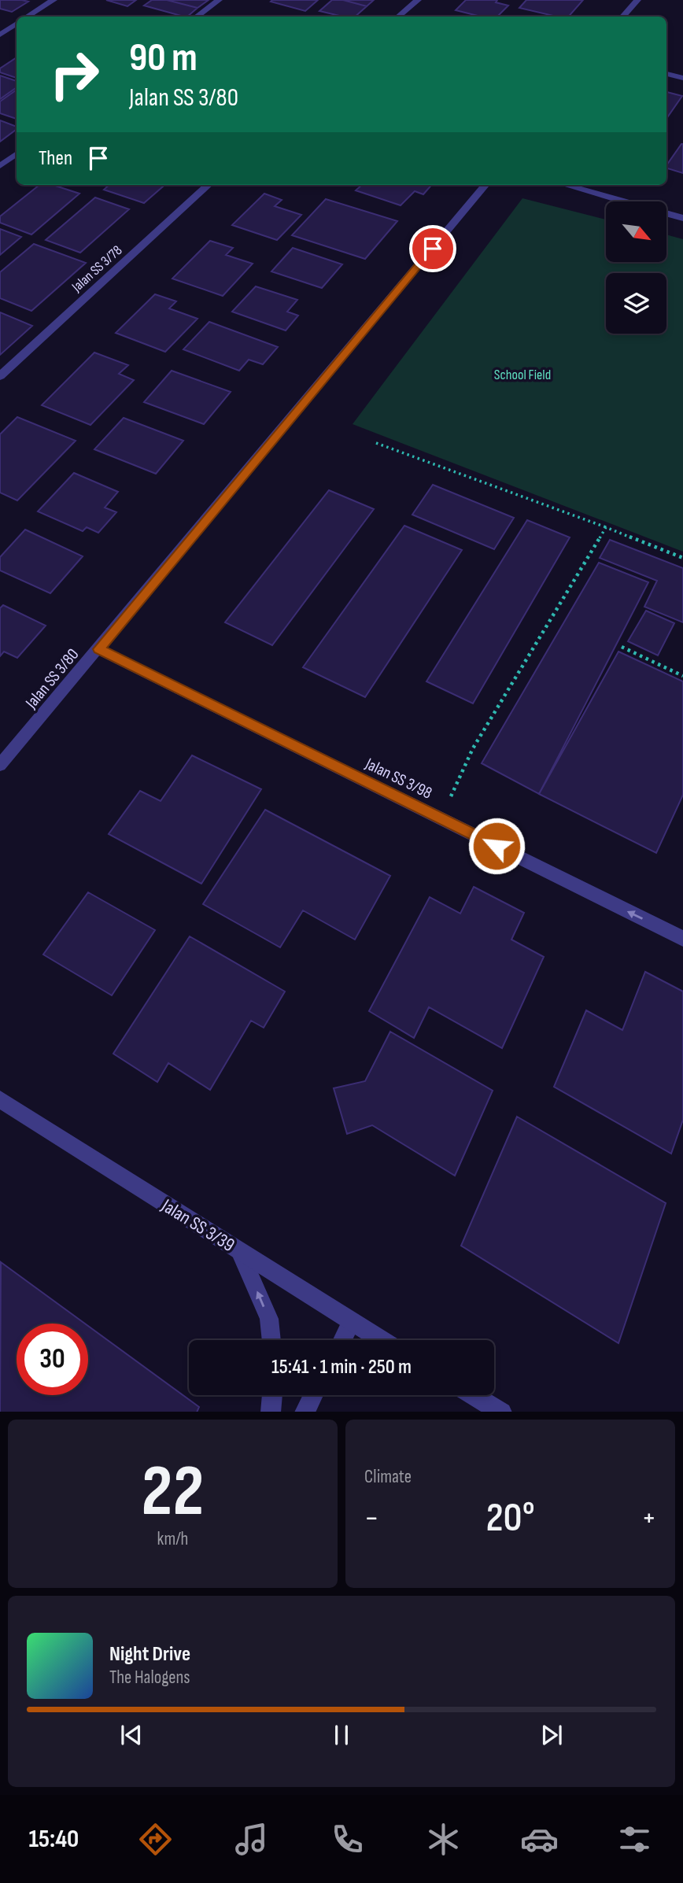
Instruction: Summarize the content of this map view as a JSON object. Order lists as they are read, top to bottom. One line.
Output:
{"streets":{"street":["Jalan SS 3/78","Jalan SS 3/80","Jalan SS 3/98","Jalan SS 3/39"]},"crossings":[["Jalan SS 3/80","Jalan SS 3/98"]],"one_way":["Jalan SS 3/98"],"parks":["School Field"],"north":"bottom right","page":{"turn":["90 m","Jalan SS 3/80"],"then":"Then","limit":"30","trip":"15:41 · 1 min · 250 m","tile":[["22","km/h"],"Climate"],"heat":["−","20°","+"],"song":["Night Drive","The Halogens"],"tabs":"15:40"}}
